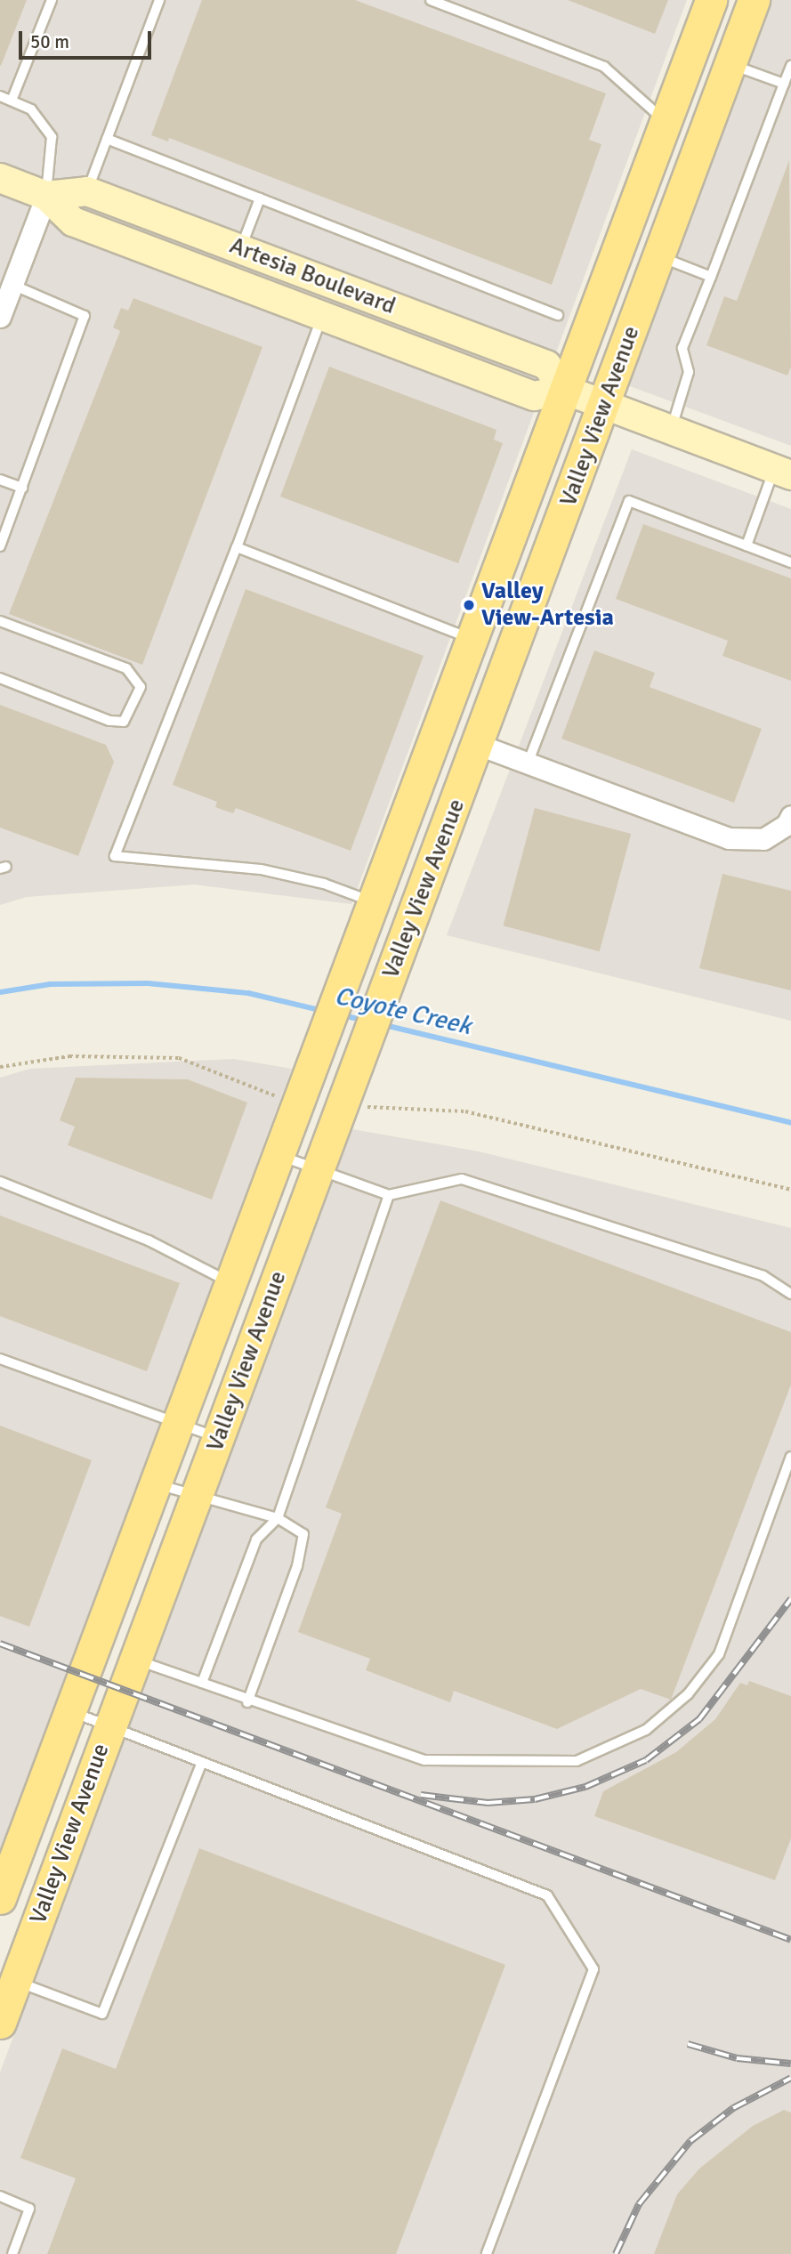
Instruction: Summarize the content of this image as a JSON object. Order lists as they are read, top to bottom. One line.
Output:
{"streets":{"main road":["Artesia Boulevard","Valley View Avenue"]},"crossings":[["Artesia Boulevard","Valley View Avenue"]],"water":["Coyote Creek"],"places":["Valley View-Artesia"],"scale_bar":"50 m"}
